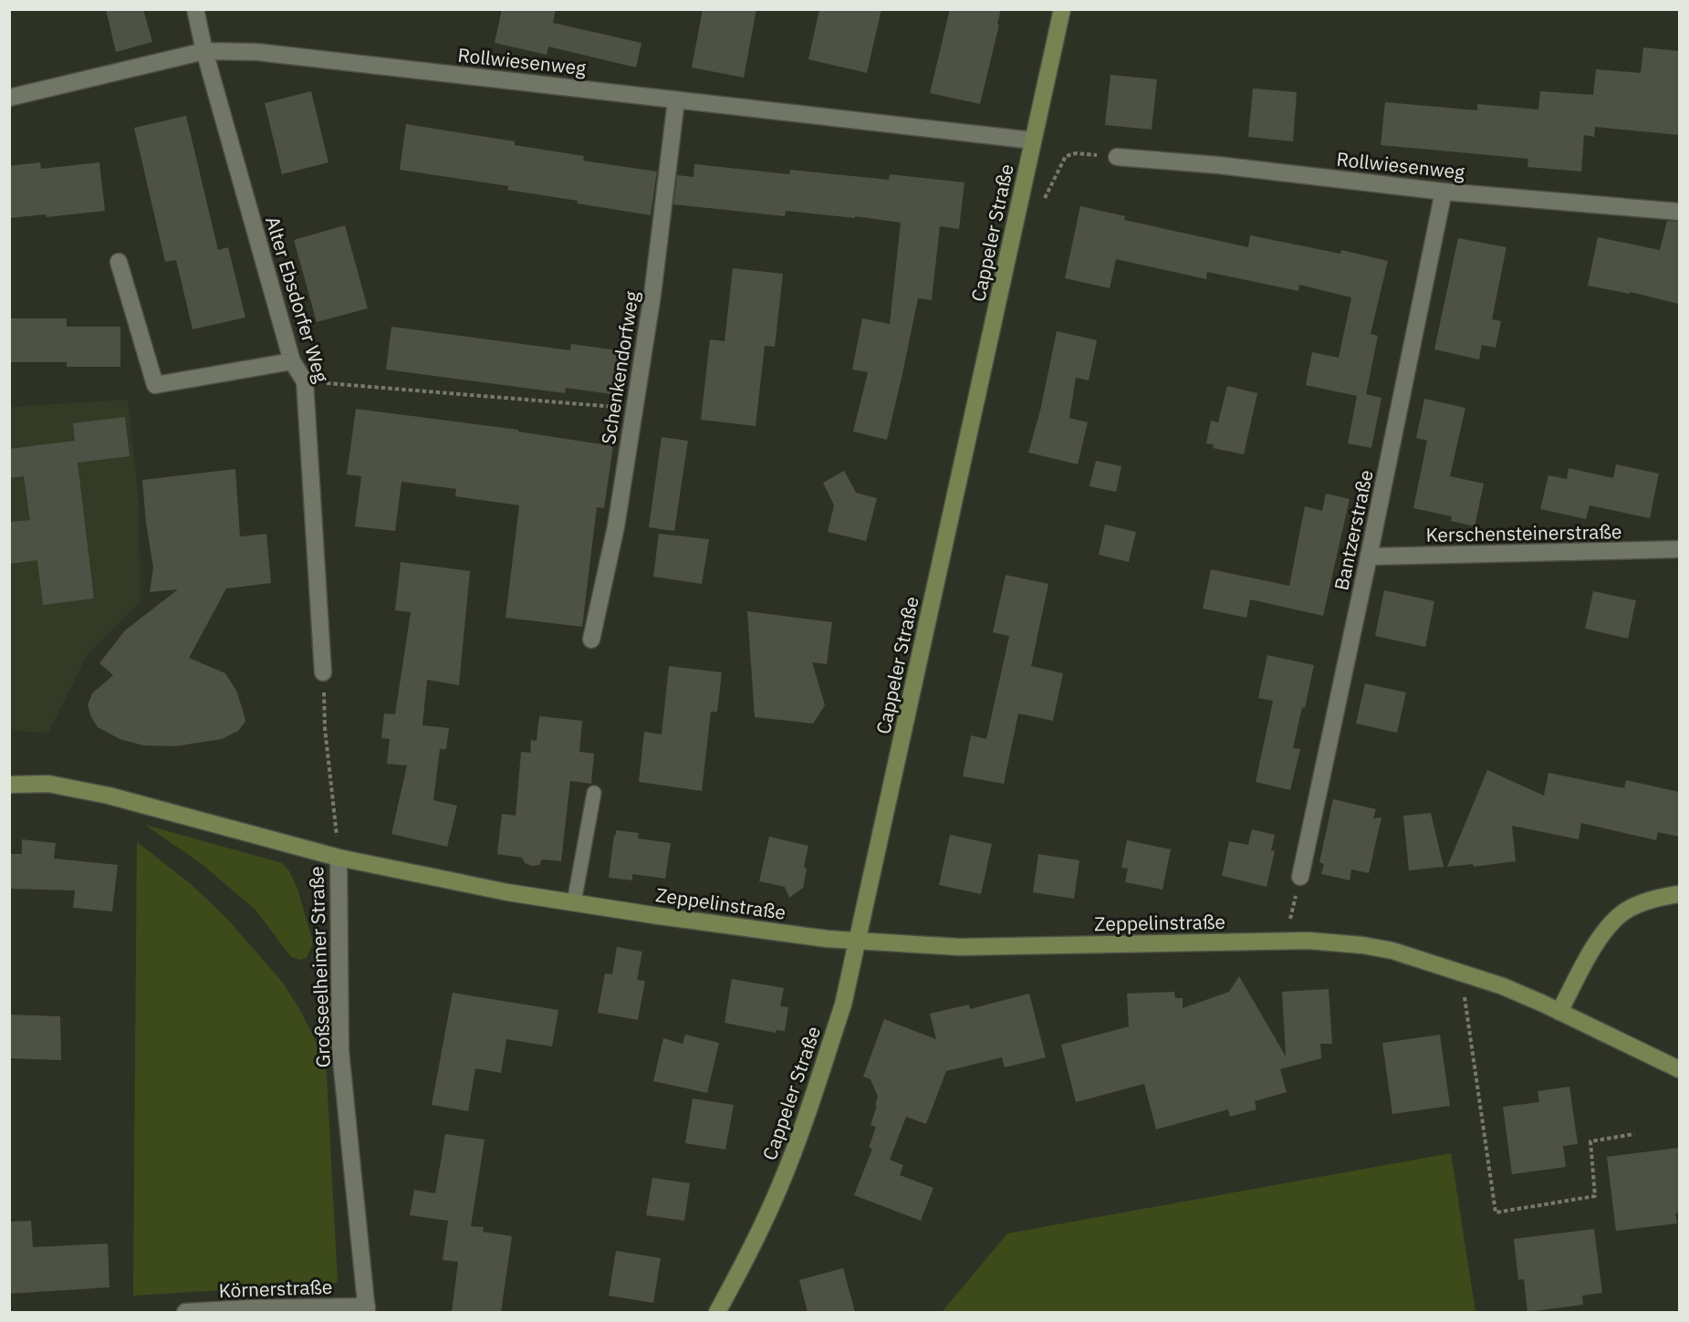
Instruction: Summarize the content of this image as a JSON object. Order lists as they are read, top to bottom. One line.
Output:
{"streets":{"main road":["Cappeler Straße","Zeppelinstraße","Großseelheimer Straße"],"street":["Rollwiesenweg","Alter Ebsdorfer Weg","Schenkendorfweg","Bantzerstraße","Kerschensteinerstraße","Körnerstraße"]},"crossings":[["Rollwiesenweg","Cappeler Straße"],["Rollwiesenweg","Alter Ebsdorfer Weg"],["Rollwiesenweg","Schenkendorfweg"],["Rollwiesenweg","Bantzerstraße"],["Cappeler Straße","Zeppelinstraße"],["Bantzerstraße","Kerschensteinerstraße"],["Zeppelinstraße","Großseelheimer Straße"],["Großseelheimer Straße","Körnerstraße"]]}
